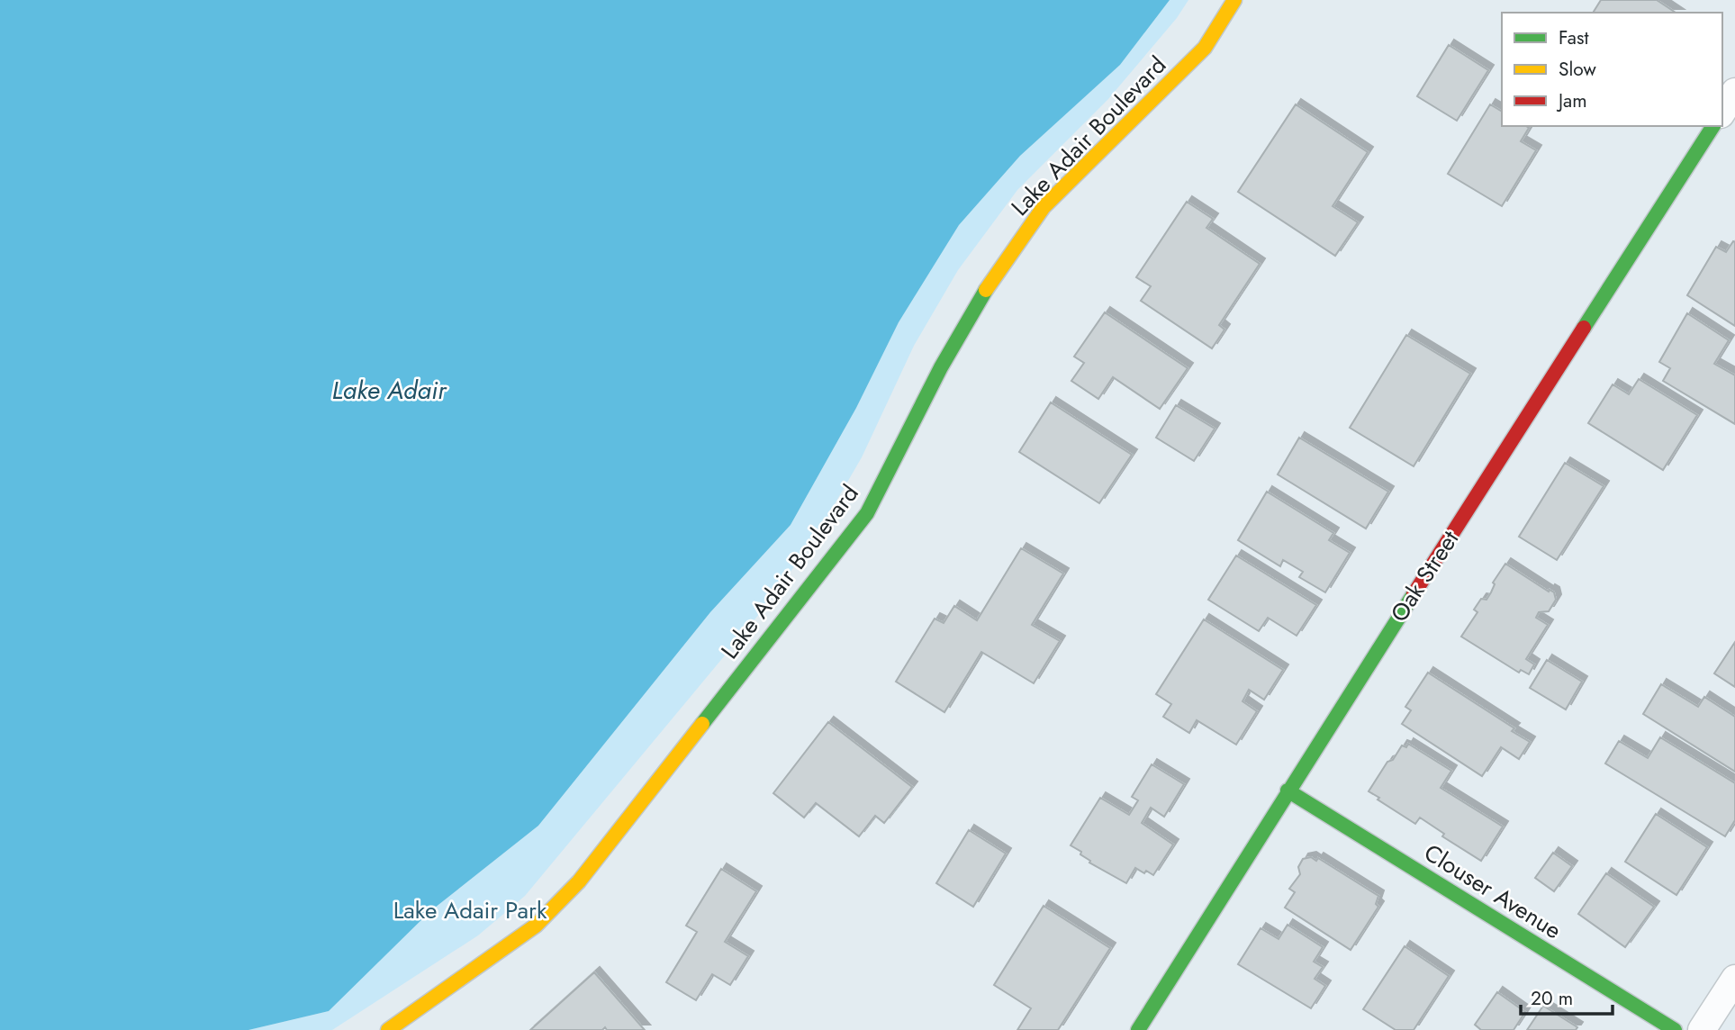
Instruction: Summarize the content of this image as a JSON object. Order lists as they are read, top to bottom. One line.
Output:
{"streets":{"street":["Lake Adair Boulevard","Oak Street","Clouser Avenue"]},"crossings":[["Oak Street","Clouser Avenue"]],"water":["Lake Adair"],"parks":["Lake Adair Park"],"legend":["Fast","Slow","Jam"],"scale_bar":"20 m"}
